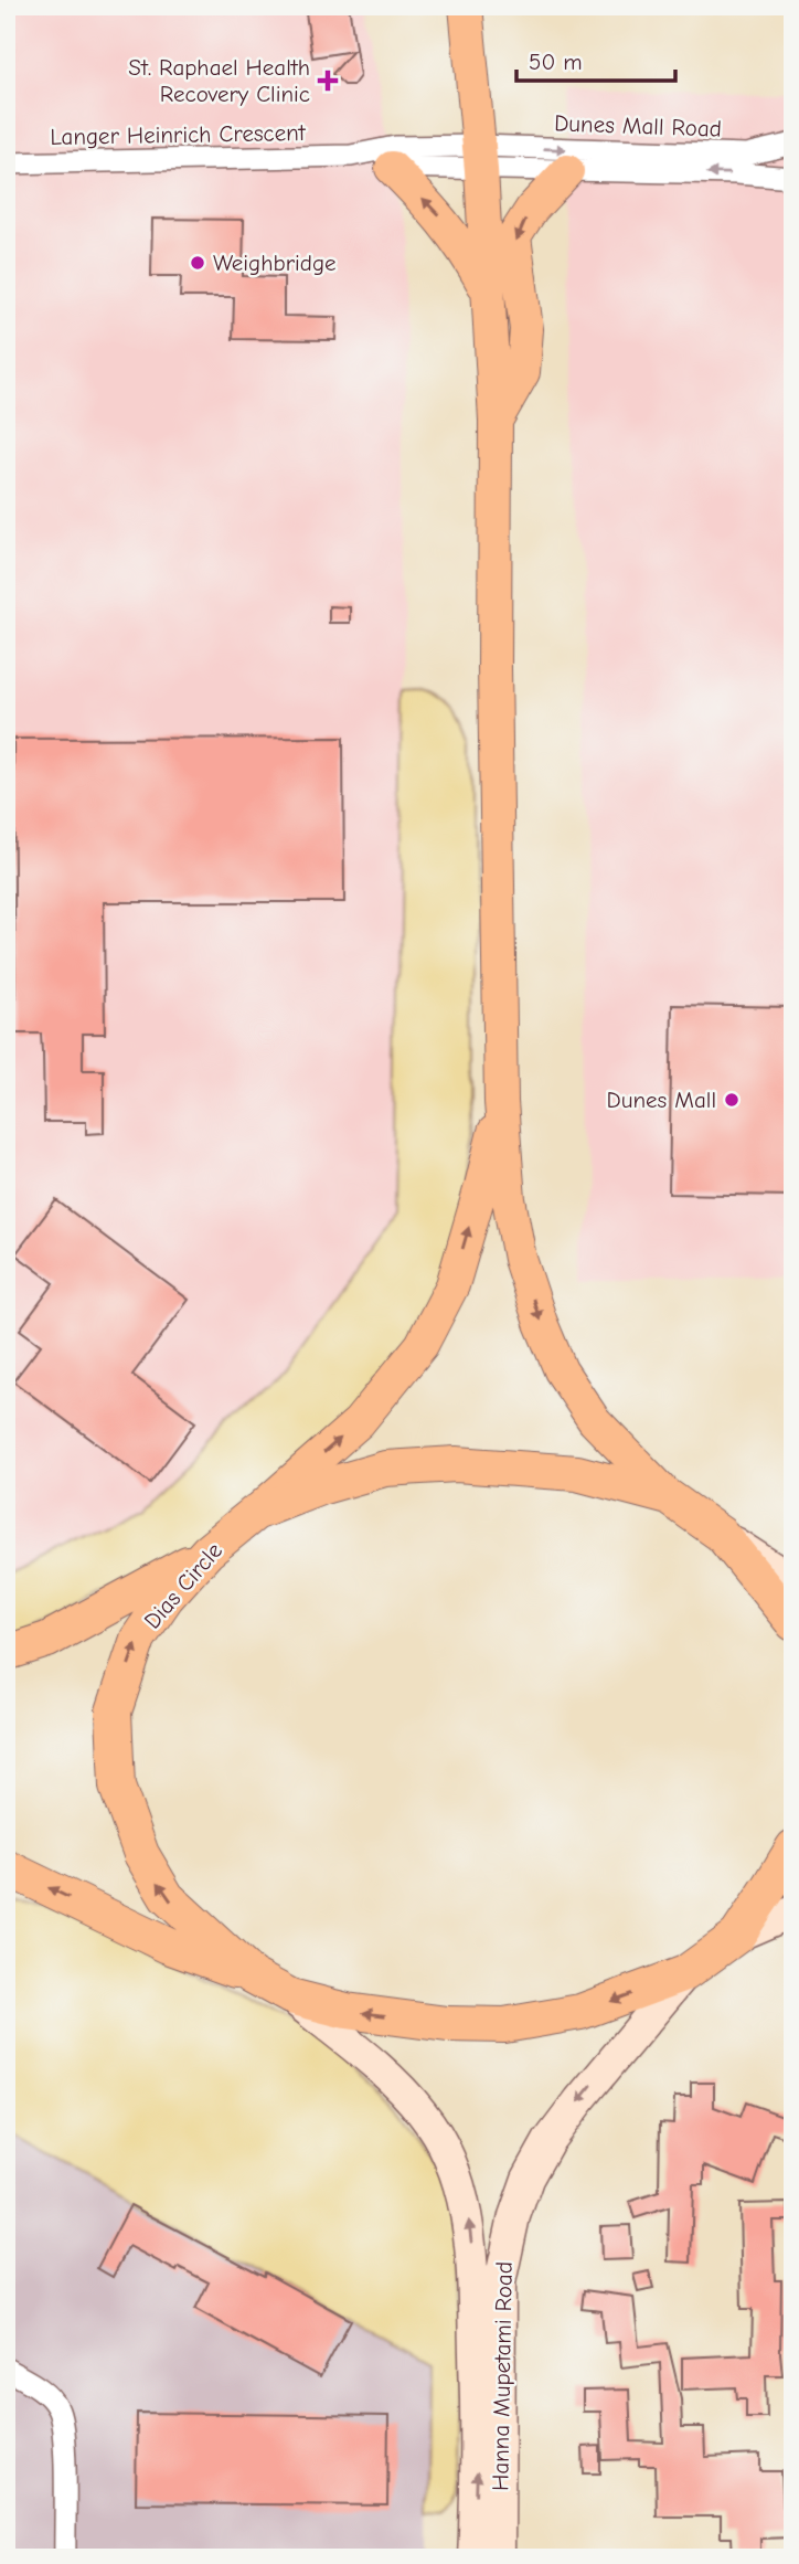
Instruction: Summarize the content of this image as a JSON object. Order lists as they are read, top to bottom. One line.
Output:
{"streets":{"highway":["Dias Circle"],"main road":["Hanna Mupetami Road"],"street":["Dunes Mall Road","Langer Heinrich Crescent"]},"crossings":[["Dunes Mall Road","Langer Heinrich Crescent"],["Dias Circle","Hanna Mupetami Road"]],"places":{"health":["St. Raphael Health Recovery Clinic"],"other":["Weighbridge","Dunes Mall"]},"scale_bar":"50 m"}
